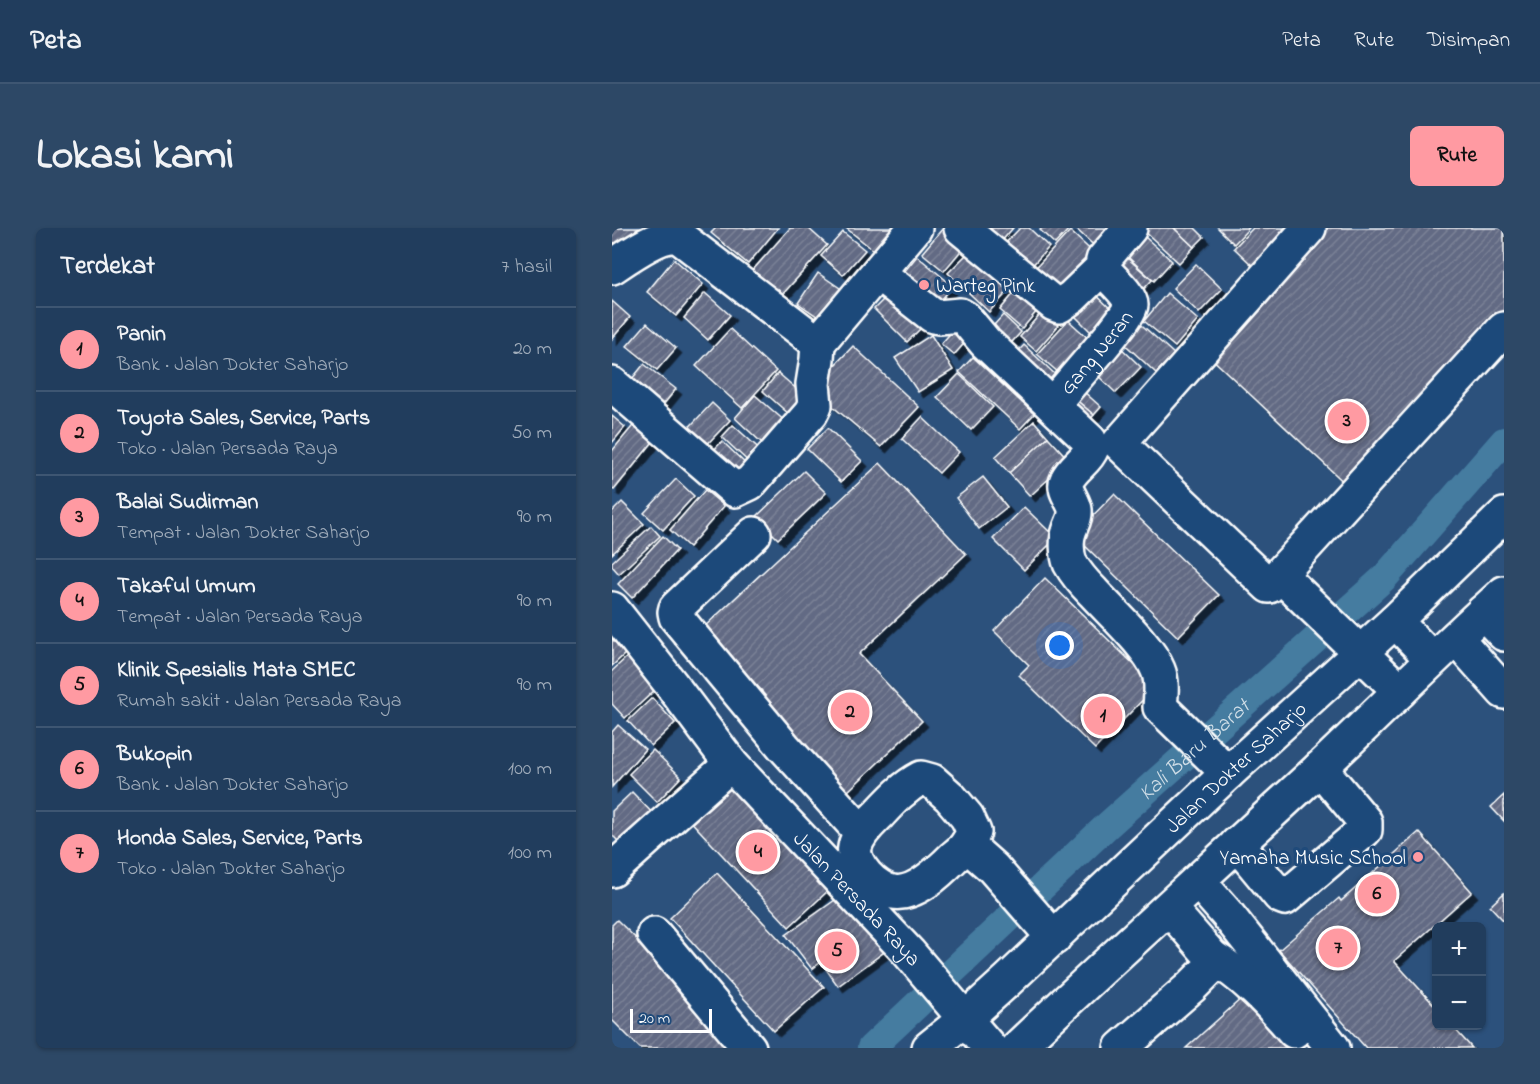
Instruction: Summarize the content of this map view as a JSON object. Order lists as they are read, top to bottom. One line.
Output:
{"streets":{"street":["Gang Neran","Jalan Dokter Saharjo","Jalan Persada Raya"]},"crossings":[["Jalan Dokter Saharjo","Jalan Persada Raya"]],"water":["Kali Baru Barat"],"places":["Warteg Pink","Yamaha Music School"],"scale_bar":"20 m","page":{"header":"Peta","nav":["Peta","Rute","Disimpan"],"title":"Lokasi kami","buttons":"Rute","heading":["Terdekat","7 hasil"],"list":[{"mark":"1","name":"Panin","note":"Bank · Jalan Dokter Saharjo","value":"20 m"},{"mark":"2","name":"Toyota Sales, Service, Parts","note":"Toko · Jalan Persada Raya","value":"50 m"},{"mark":"3","name":"Balai Sudirman","note":"Tempat · Jalan Dokter Saharjo","value":"90 m"},{"mark":"4","name":"Takaful Umum","note":"Tempat · Jalan Persada Raya","value":"90 m"},{"mark":"5","name":"Klinik Spesialis Mata SMEC","note":"Rumah sakit · Jalan Persada Raya","value":"90 m"},{"mark":"6","name":"Bukopin","note":"Bank · Jalan Dokter Saharjo","value":"100 m"},{"mark":"7","name":"Honda Sales, Service, Parts","note":"Toko · Jalan Dokter Saharjo","value":"100 m"}],"pins":["3","2","1","4","6","7","5"],"map_buttons":["+","−"],"scale":"20 m"}}
